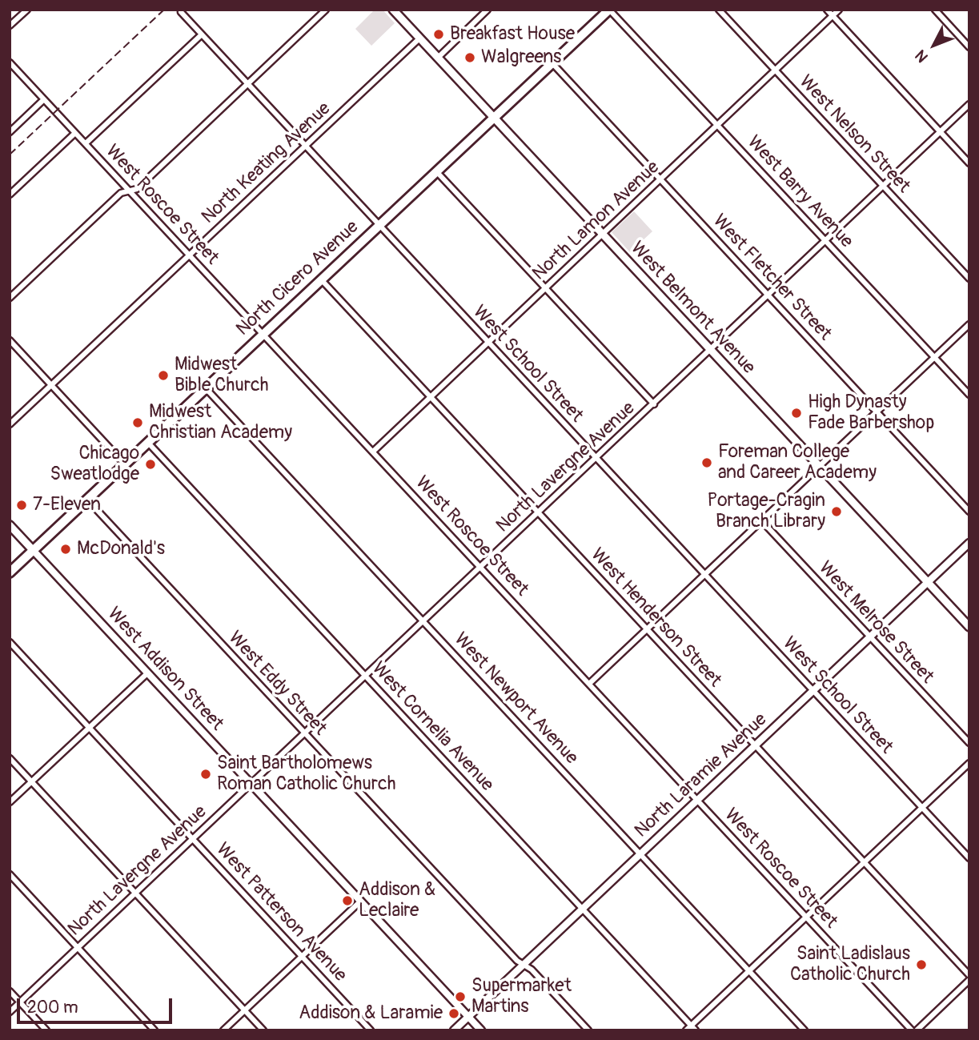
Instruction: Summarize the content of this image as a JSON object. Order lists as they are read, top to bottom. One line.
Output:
{"streets":{"main road":["North Cicero Avenue","West Belmont Avenue","West Addison Street"],"street":["West Nelson Street","North Keating Avenue","West Barry Avenue","West Roscoe Street","North Lamon Avenue","West Fletcher Street","West School Street","North Lavergne Avenue","West Henderson Street","West Melrose Street","West Eddy Street","West Newport Avenue","West Cornelia Avenue","North Laramie Avenue","West Patterson Avenue"]},"crossings":[["West Nelson Street","North Lamon Avenue"],["West Nelson Street","North Lavergne Avenue"],["North Keating Avenue","West Roscoe Street"],["North Keating Avenue","West Belmont Avenue"],["North Keating Avenue","West School Street"],["West Barry Avenue","North Lamon Avenue"],["West Barry Avenue","North Cicero Avenue"],["West Barry Avenue","North Lavergne Avenue"],["West Roscoe Street","North Lamon Avenue"],["West Roscoe Street","North Cicero Avenue"],["West Roscoe Street","North Lavergne Avenue"],["West Roscoe Street","North Laramie Avenue"],["North Lamon Avenue","West Fletcher Street"],["North Lamon Avenue","West Belmont Avenue"],["North Lamon Avenue","West School Street"],["North Lamon Avenue","West Henderson Street"],["West Fletcher Street","North Cicero Avenue"],["West Fletcher Street","North Lavergne Avenue"],["North Cicero Avenue","West Belmont Avenue"],["North Cicero Avenue","West School Street"],["North Cicero Avenue","West Henderson Street"],["North Cicero Avenue","West Addison Street"],["North Cicero Avenue","West Eddy Street"],["North Cicero Avenue","West Newport Avenue"],["North Cicero Avenue","West Cornelia Avenue"],["West Belmont Avenue","North Lavergne Avenue"],["West Belmont Avenue","North Laramie Avenue"],["West School Street","North Lavergne Avenue"],["West School Street","North Laramie Avenue"],["North Lavergne Avenue","West Henderson Street"],["North Lavergne Avenue","West Addison Street"],["North Lavergne Avenue","West Eddy Street"],["North Lavergne Avenue","West Newport Avenue"],["North Lavergne Avenue","West Cornelia Avenue"],["North Lavergne Avenue","West Patterson Avenue"],["West Henderson Street","North Laramie Avenue"],["West Melrose Street","North Laramie Avenue"],["West Addison Street","North Laramie Avenue"],["West Eddy Street","North Laramie Avenue"],["West Newport Avenue","North Laramie Avenue"],["West Cornelia Avenue","North Laramie Avenue"]],"places":["Breakfast House","Walgreens","Midwest Bible Church","High Dynasty Fade Barbershop","Midwest Christian Academy","Foreman College and Career Academy","Chicago Sweatlodge","7-Eleven","Portage-Cragin Branch Library","McDonald's","Saint Bartholomews Roman Catholic Church","Addison & Leclaire","Saint Ladislaus Catholic Church","Supermarket Martins","Addison & Laramie"],"scale_bar":"200 m","north":"bottom left"}
